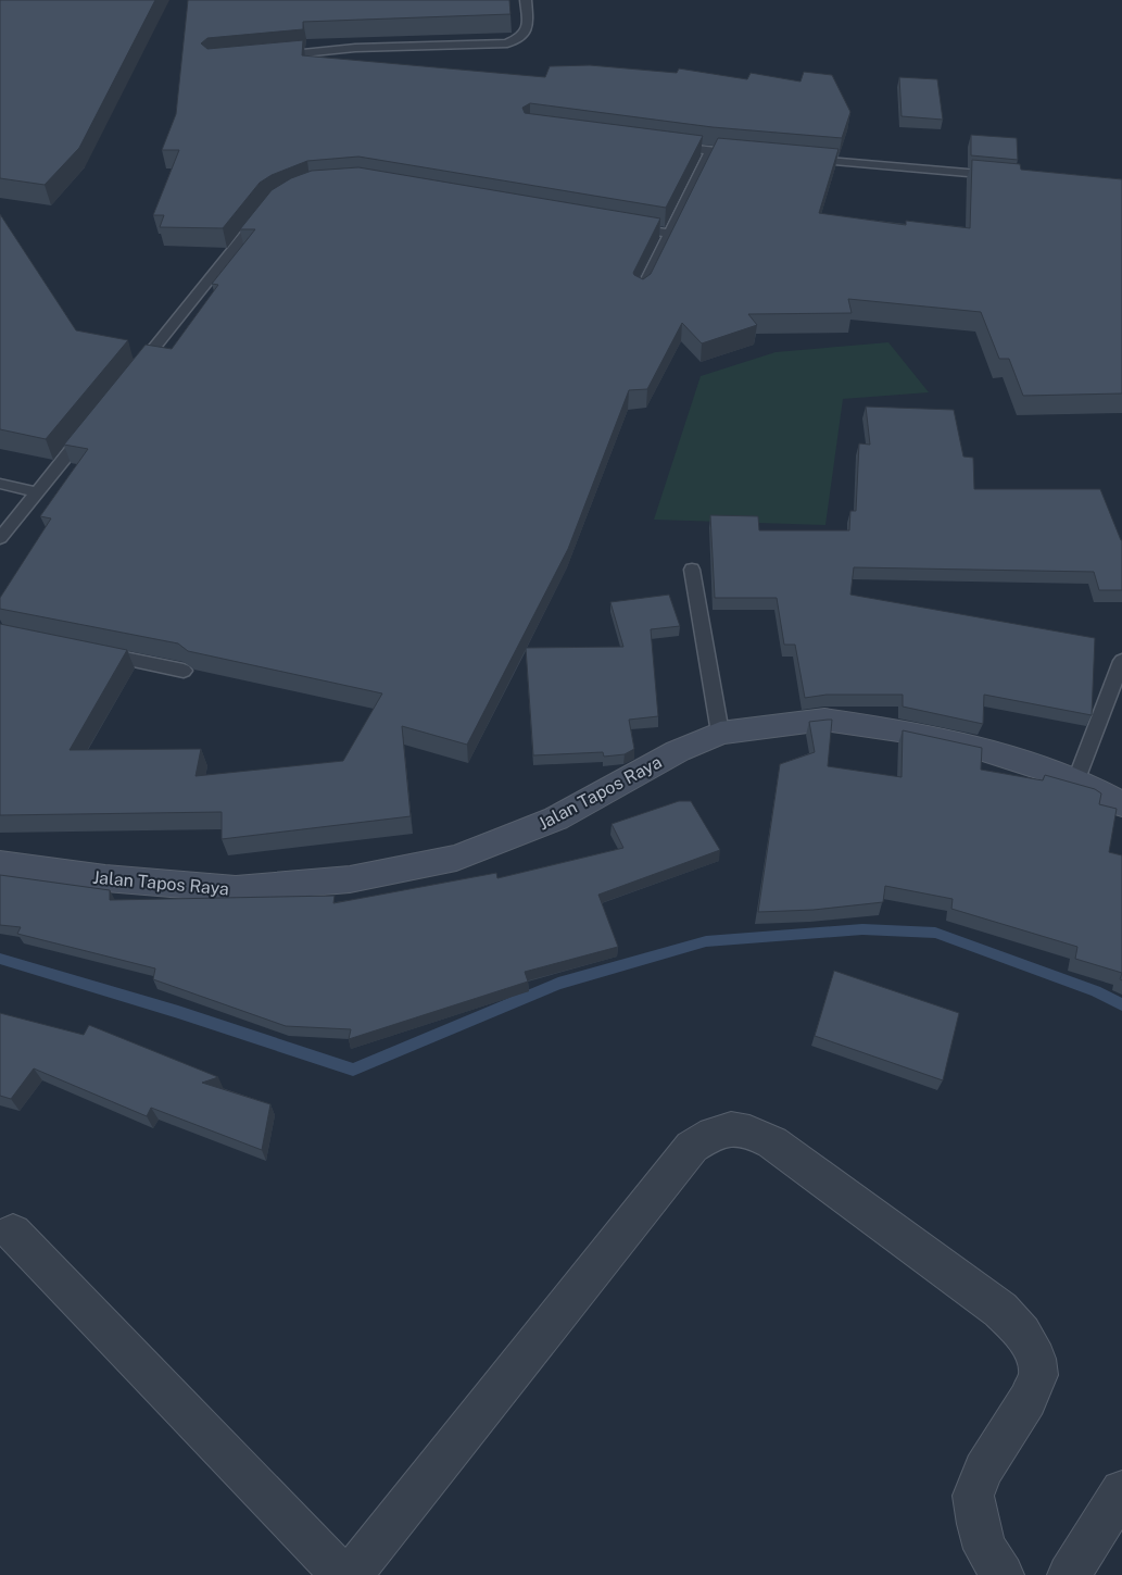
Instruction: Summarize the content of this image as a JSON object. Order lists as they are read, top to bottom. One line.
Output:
{"streets":{"main road":["Jalan Tapos Raya"]}}
